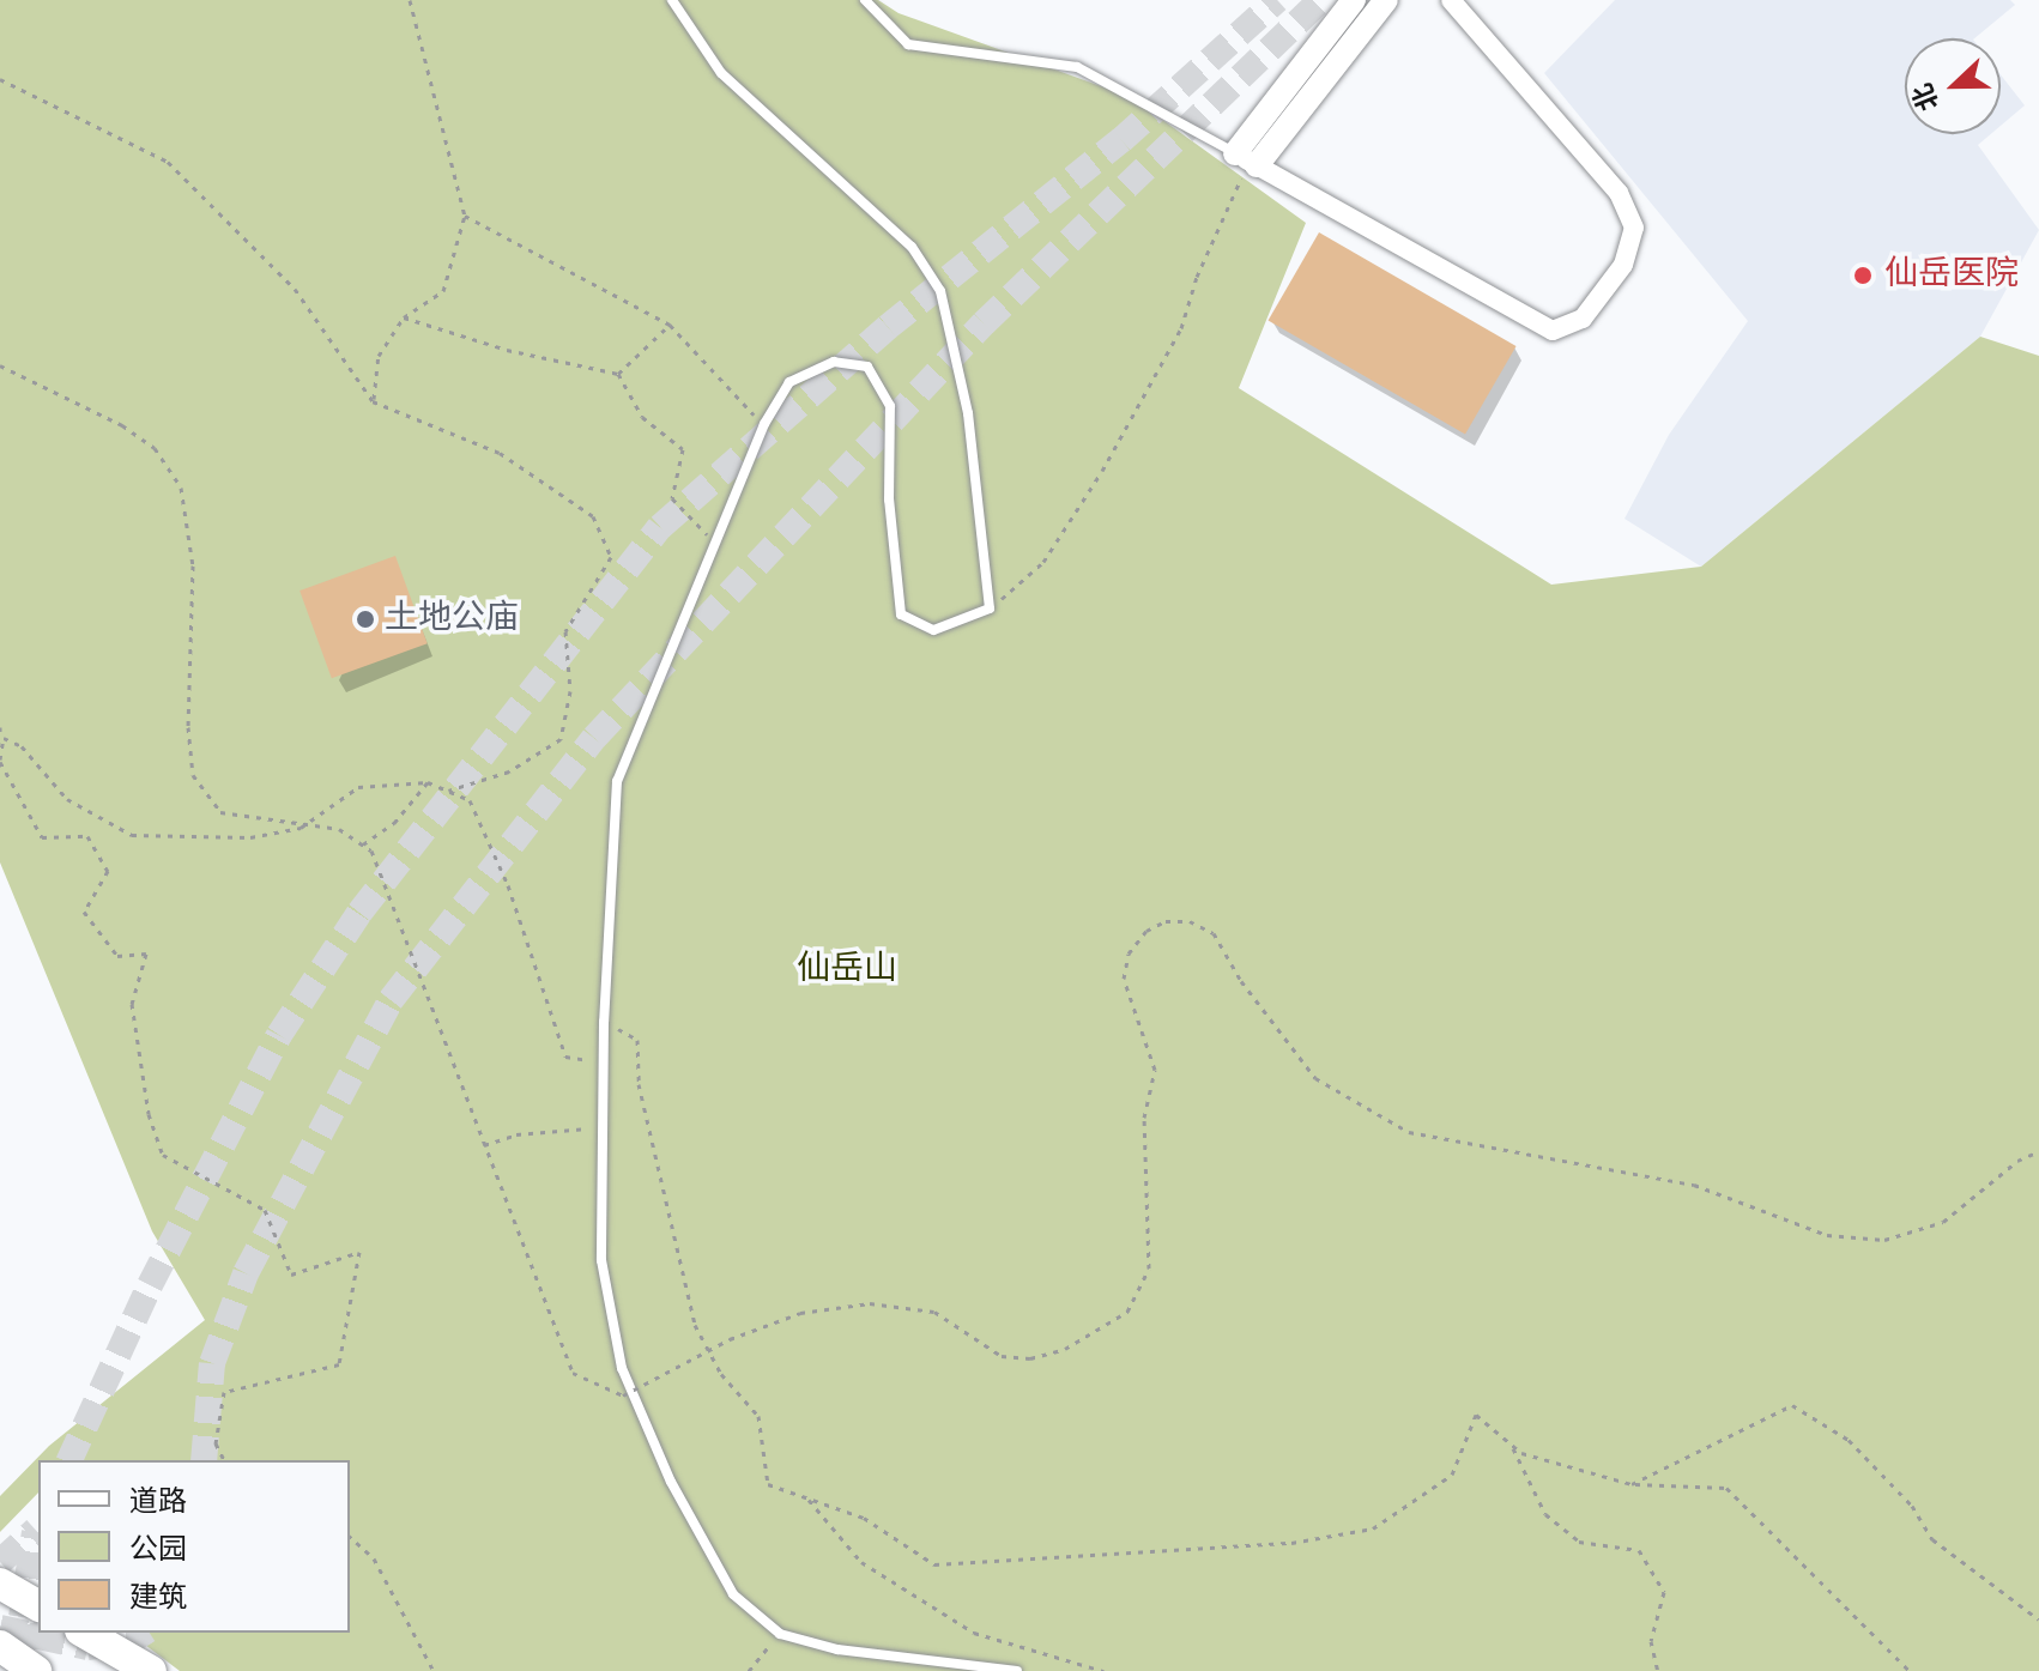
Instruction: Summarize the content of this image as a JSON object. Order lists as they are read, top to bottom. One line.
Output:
{"parks":["仙岳山"],"places":["仙岳医院","土地公庙"],"legend":["道路","公园","建筑"],"north":"left"}
